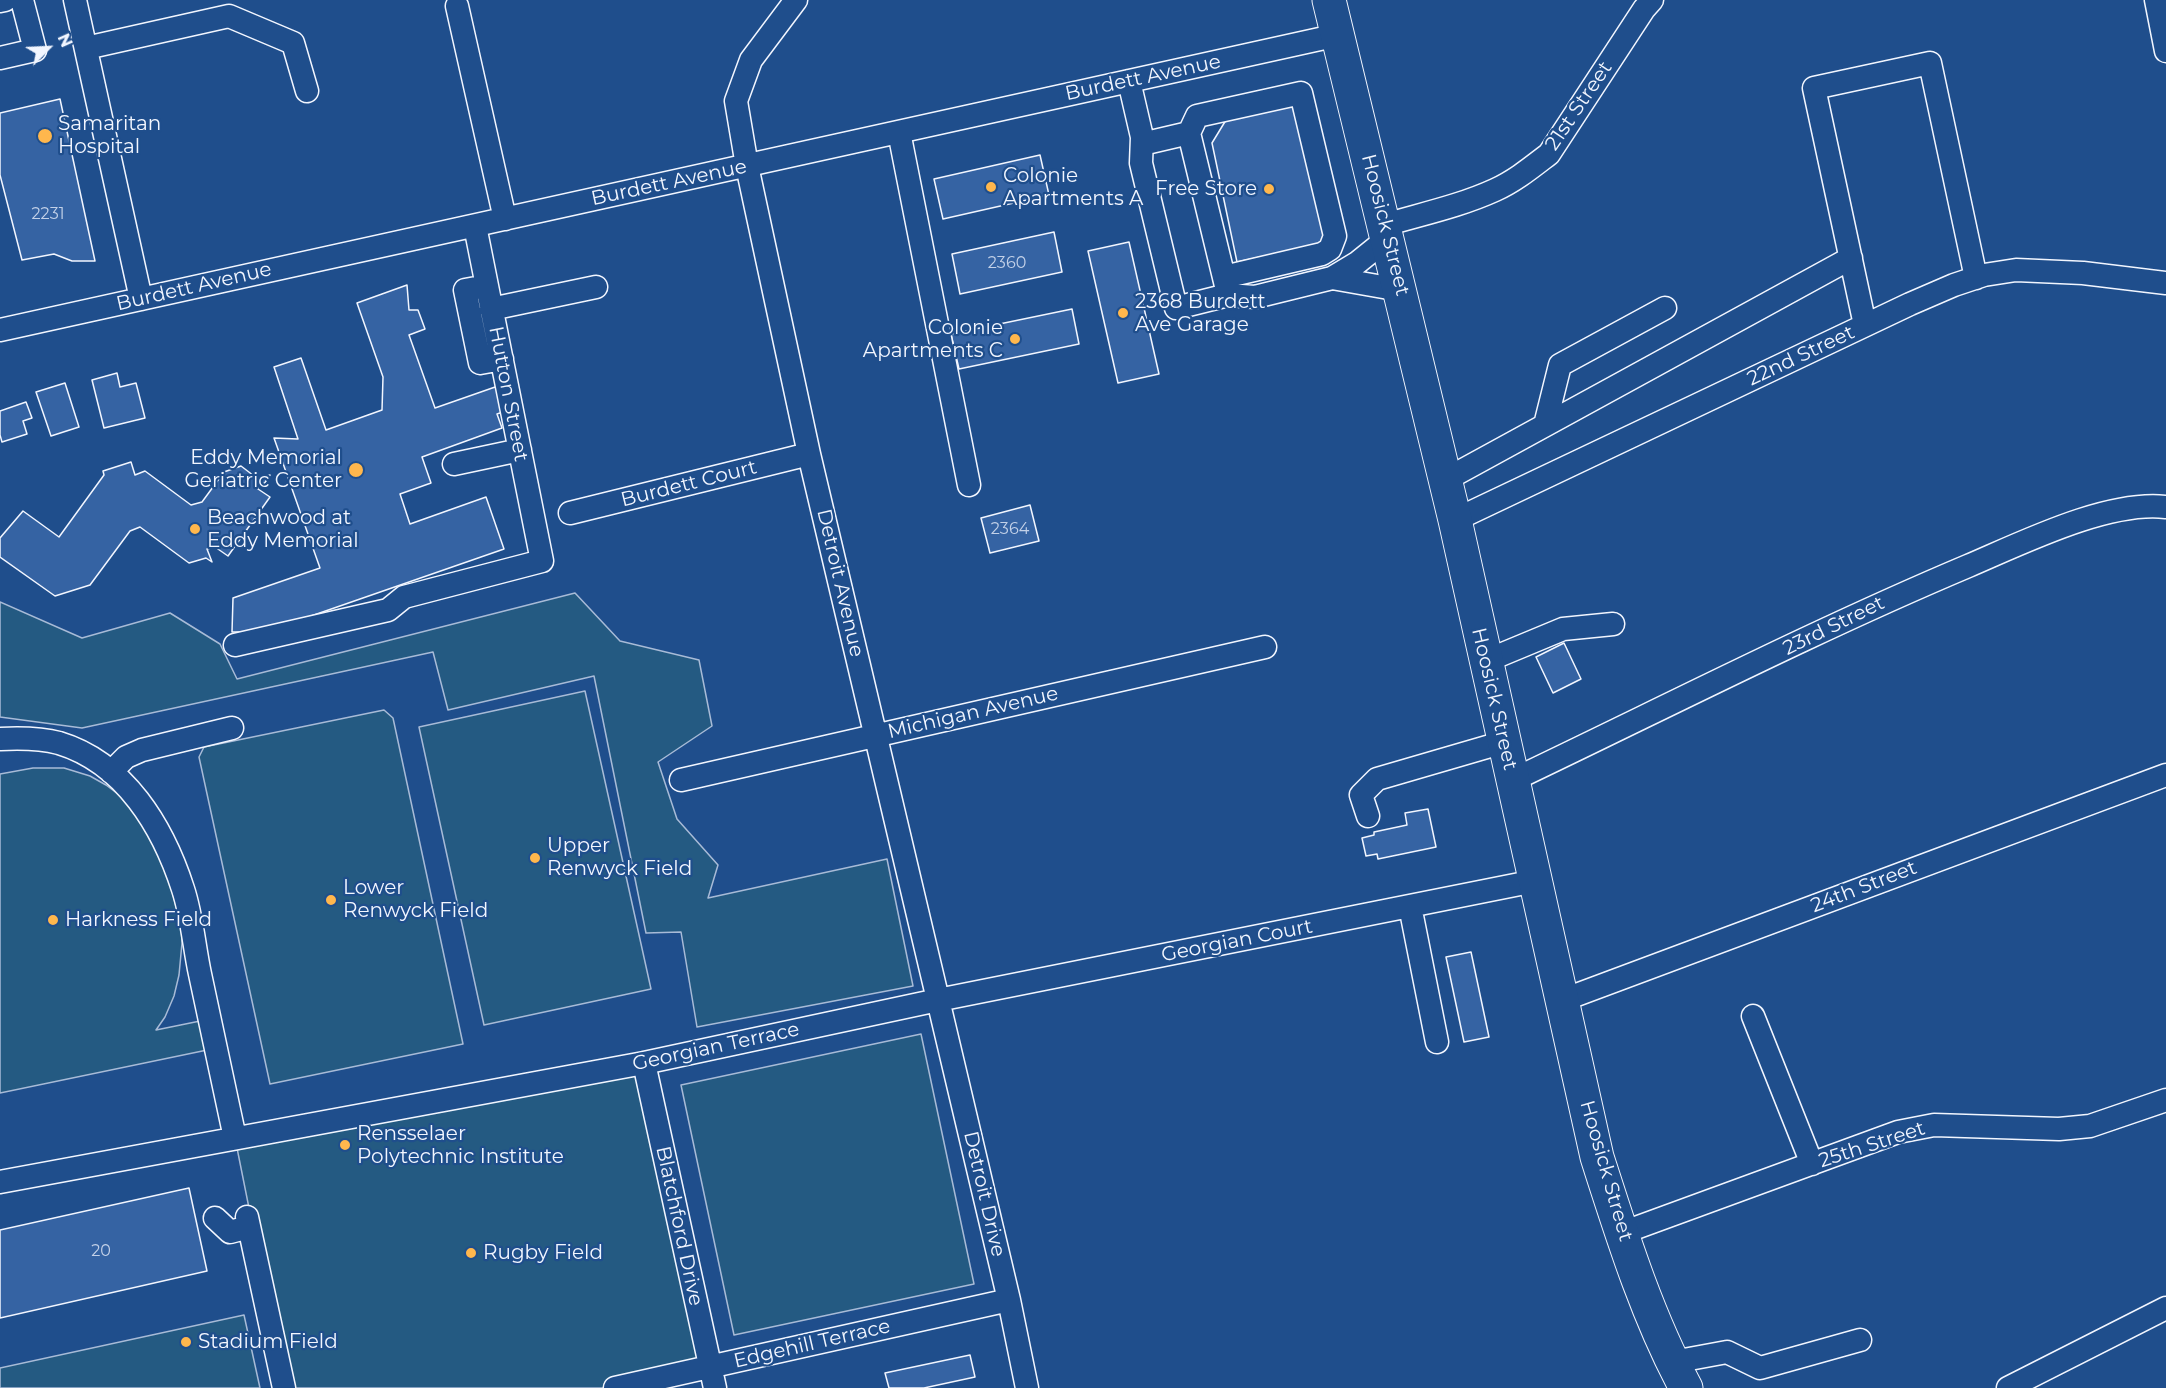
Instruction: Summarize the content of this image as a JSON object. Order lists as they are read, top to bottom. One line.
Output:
{"streets":{"highway":["Hoosick Street"],"street":["Burdett Avenue","21st Street","22nd Street","Hutton Street","Burdett Court","Detroit Avenue","23rd Street","Michigan Avenue","24th Street","Georgian Court","Georgian Terrace","25th Street","Detroit Drive","Blatchford Drive","Edgehill Terrace"]},"crossings":[["Burdett Avenue","Hoosick Street"],["Burdett Avenue","Hutton Street"],["Burdett Avenue","Detroit Avenue"],["21st Street","Hoosick Street"],["Hoosick Street","22nd Street"],["Hoosick Street","23rd Street"],["Hoosick Street","24th Street"],["Hoosick Street","Georgian Court"],["Hoosick Street","25th Street"],["Burdett Court","Detroit Avenue"],["Detroit Avenue","Michigan Avenue"],["Detroit Avenue","Georgian Court"],["Detroit Avenue","Georgian Terrace"],["Detroit Avenue","Detroit Drive"],["Georgian Court","Georgian Terrace"],["Georgian Court","Detroit Drive"],["Georgian Terrace","Detroit Drive"],["Georgian Terrace","Blatchford Drive"],["Detroit Drive","Edgehill Terrace"],["Blatchford Drive","Edgehill Terrace"]],"places":["Samaritan Hospital","Colonie Apartments A","Free Store","2368 Burdett Ave Garage","Colonie Apartments C","Eddy Memorial Geriatric Center","Beachwood at Eddy Memorial","Upper Renwyck Field","Lower Renwyck Field","Harkness Field","Rensselaer Polytechnic Institute","Rugby Field","Stadium Field"],"house_numbers":["2231","2360","2364","20"],"north":"top right"}
